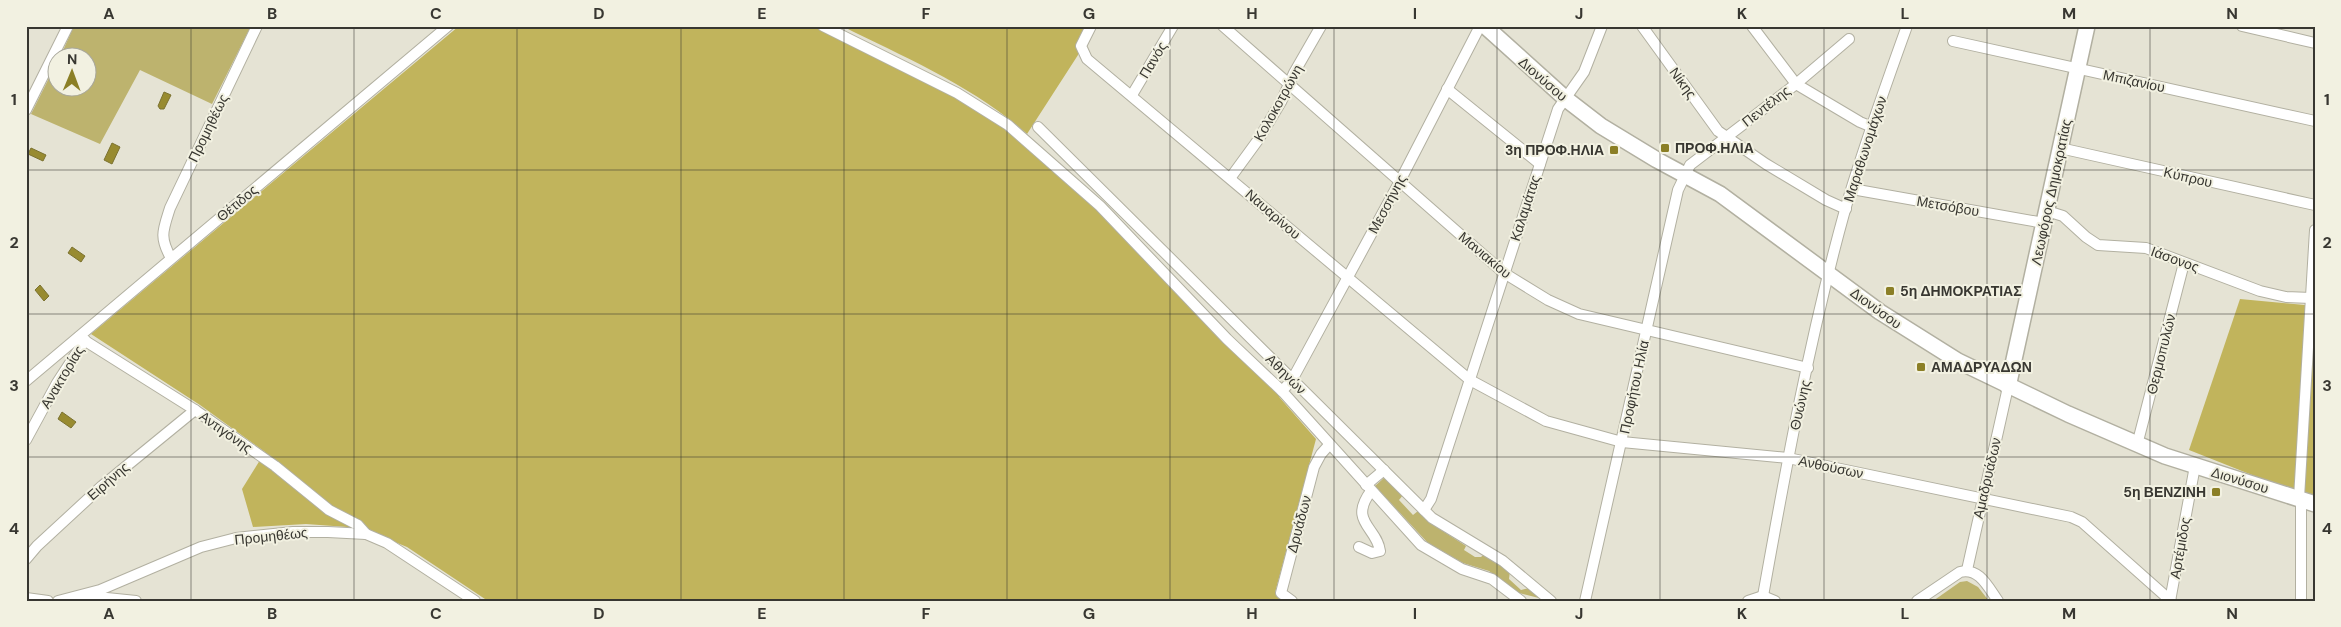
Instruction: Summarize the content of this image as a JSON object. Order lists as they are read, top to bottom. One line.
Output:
{"streets":{"main road":["Διονύσου","Λεωφόρος Δημοκρατίας"],"street":["Πανός","Μπιζανίου","Νίκης","Κολοκοτρώνη","Πεντέλης","Προμηθέως","Μαραθωνομάχων","Κύπρου","Θέτιδος","Μεσσήνης","Μετσόβου","Καλαμάτας","Ναυαρίνου","Μανιακίου","Ιάσονος","Θερμοπυλών","Αθηνών","Ανακτορίας","Προφήτου Ηλία","Θυώνης","Αντιγόνης","Ανθούσων","Αμαδρυάδων","Ειρήνης","Δρυάδων","Αρτέμιδος"]},"crossings":[["Πανός","Ναυαρίνου"],["Διονύσου","Πεντέλης"],["Διονύσου","Μαραθωνομάχων"],["Διονύσου","Λεωφόρος Δημοκρατίας"],["Διονύσου","Καλαμάτας"],["Διονύσου","Θερμοπυλών"],["Διονύσου","Προφήτου Ηλία"],["Διονύσου","Θυώνης"],["Διονύσου","Αμαδρυάδων"],["Διονύσου","Αρτέμιδος"],["Μπιζανίου","Λεωφόρος Δημοκρατίας"],["Νίκης","Πεντέλης"],["Κολοκοτρώνη","Ναυαρίνου"],["Κολοκοτρώνη","Μανιακίου"],["Πεντέλης","Προφήτου Ηλία"],["Προμηθέως","Θέτιδος"],["Προμηθέως","Αντιγόνης"],["Μαραθωνομάχων","Μετσόβου"],["Μαραθωνομάχων","Θυώνης"],["Κύπρου","Λεωφόρος Δημοκρατίας"],["Λεωφόρος Δημοκρατίας","Μετσόβου"],["Λεωφόρος Δημοκρατίας","Ιάσονος"],["Λεωφόρος Δημοκρατίας","Αμαδρυάδων"],["Θέτιδος","Ανακτορίας"],["Θέτιδος","Αντιγόνης"],["Μεσσήνης","Ναυαρίνου"],["Μεσσήνης","Μανιακίου"],["Μεσσήνης","Αθηνών"],["Μετσόβου","Ιάσονος"],["Καλαμάτας","Ναυαρίνου"],["Καλαμάτας","Μανιακίου"],["Καλαμάτας","Αθηνών"],["Καλαμάτας","Ανθούσων"],["Ναυαρίνου","Ανθούσων"],["Μανιακίου","Προφήτου Ηλία"],["Μανιακίου","Θυώνης"],["Ιάσονος","Θερμοπυλών"],["Αθηνών","Δρυάδων"],["Ανακτορίας","Αντιγόνης"],["Προφήτου Ηλία","Ανθούσων"],["Θυώνης","Ανθούσων"],["Αντιγόνης","Ειρήνης"],["Ανθούσων","Αμαδρυάδων"],["Ανθούσων","Αρτέμιδος"]],"places":{"transit":["ΠΡΟΦ.ΗΛΙΑ","3η ΠΡΟΦ.ΗΛΙΑ","5η ΔΗΜΟΚΡΑΤΙΑΣ","ΑΜΑΔΡΥΑΔΩΝ","5η ΒΕΝΖΙΝΗ"]},"north":"top","grid":{"columns":["A","B","C","D","E","F","G","H","I","J","K","L","M","N"],"rows":["1","2","3","4"]}}
